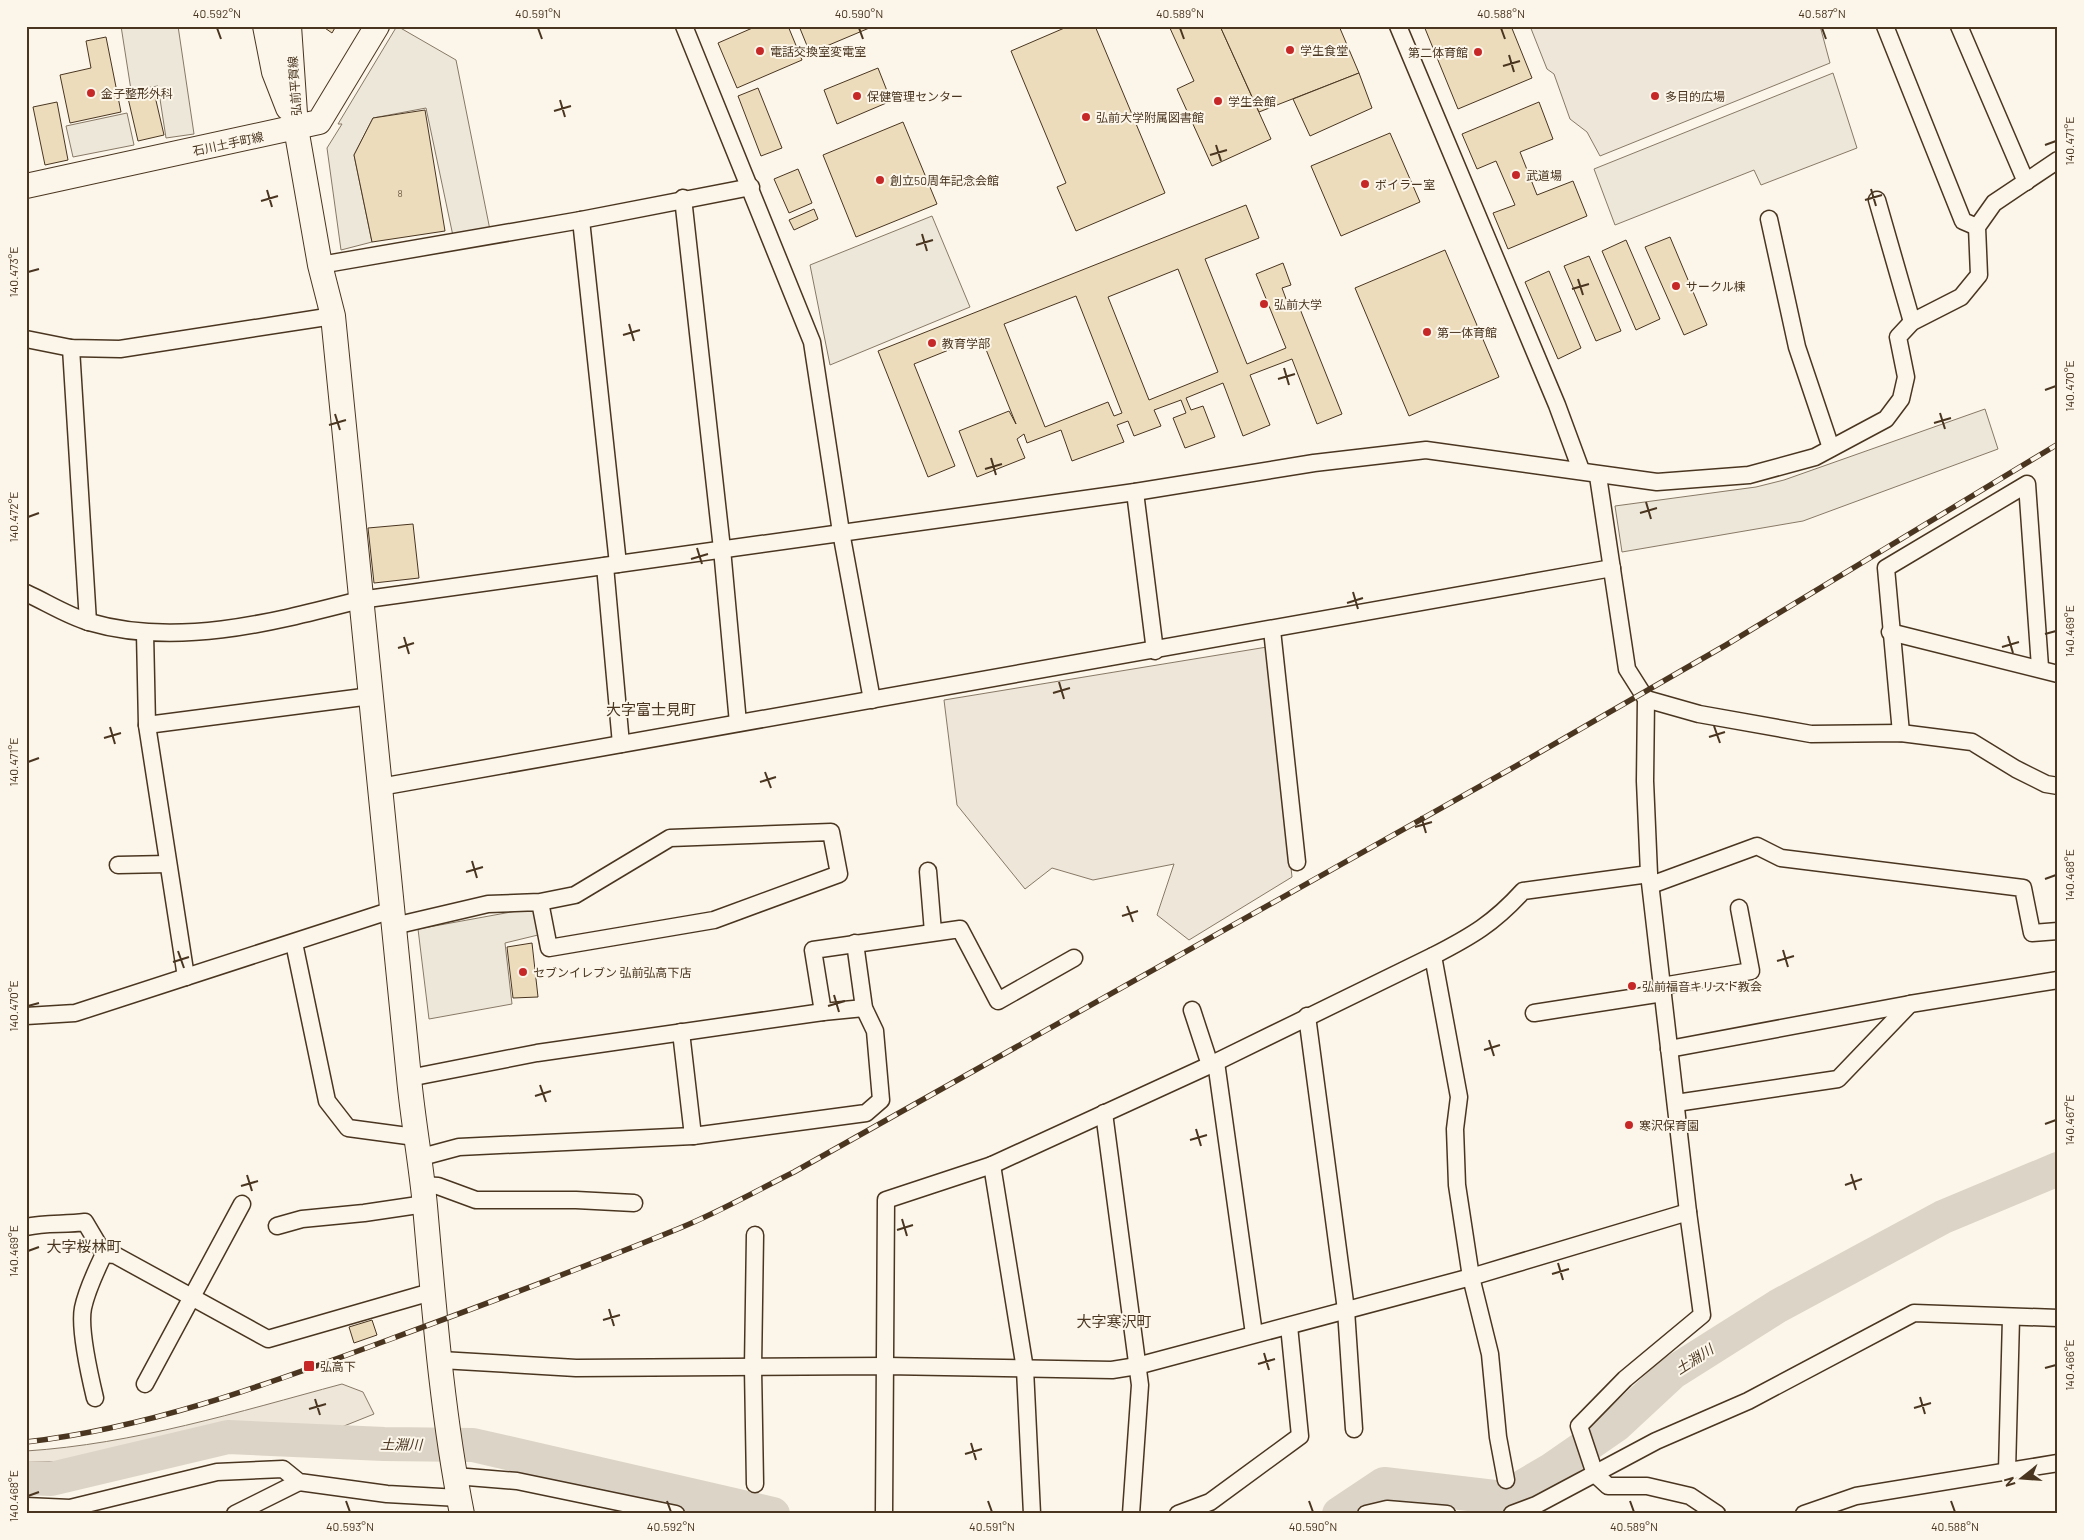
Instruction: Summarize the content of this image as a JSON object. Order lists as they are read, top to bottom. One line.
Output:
{"streets":{"street":["弘前平賀線","石川土手町線"]},"crossings":[["弘前平賀線","石川土手町線"]],"districts":["大字富士見町","大字桜林町","大字寒沢町"],"water":["土淵川"],"places":{"other":["学生食堂","電話交換室変電室","第二体育館","金子整形外科","保健管理センター","多目的広場","学生会館","弘前大学附属図書館","武道場","創立50周年記念会館","ボイラー室","サークル棟","弘前大学","第一体育館","教育学部","セブンイレブン 弘前弘高下店","弘前福音キリスト教会","寒沢保育園"],"transit":["弘高下"]},"house_numbers":["8"],"north":"left","coordinates":["40.592°N","40.591°N","40.590°N","40.589°N","40.588°N","40.587°N","140.471°E","140.473°E","140.470°E","140.472°E","140.469°E","140.468°E","140.467°E","140.466°E","40.593°N"]}
